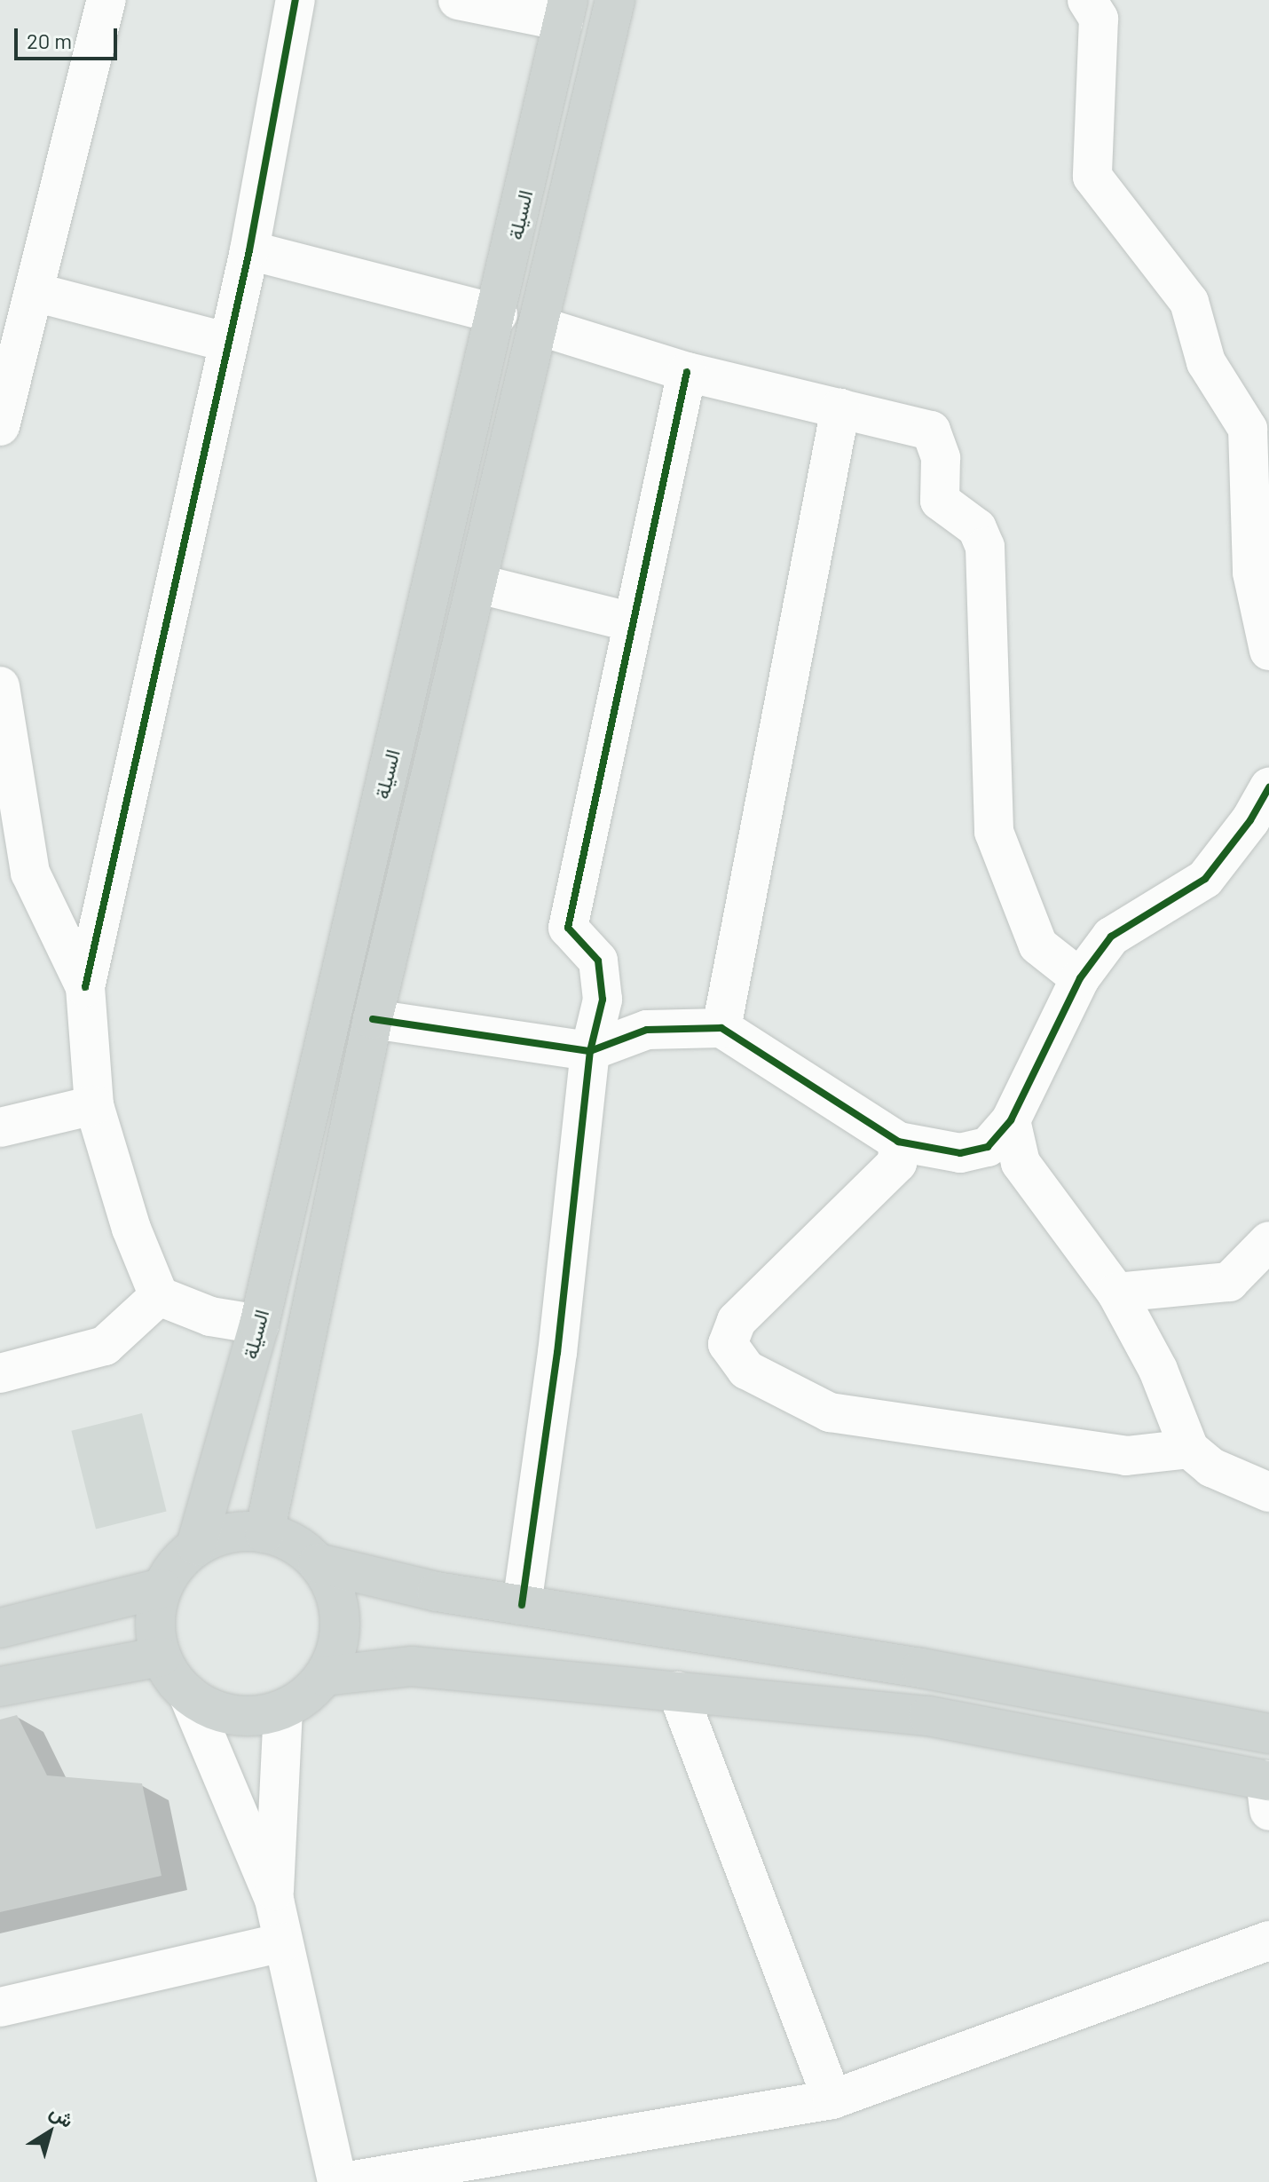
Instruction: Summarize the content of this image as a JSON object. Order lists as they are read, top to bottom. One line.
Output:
{"streets":{"main road":["السيلة"]},"scale_bar":"20 m","north":"top right"}
